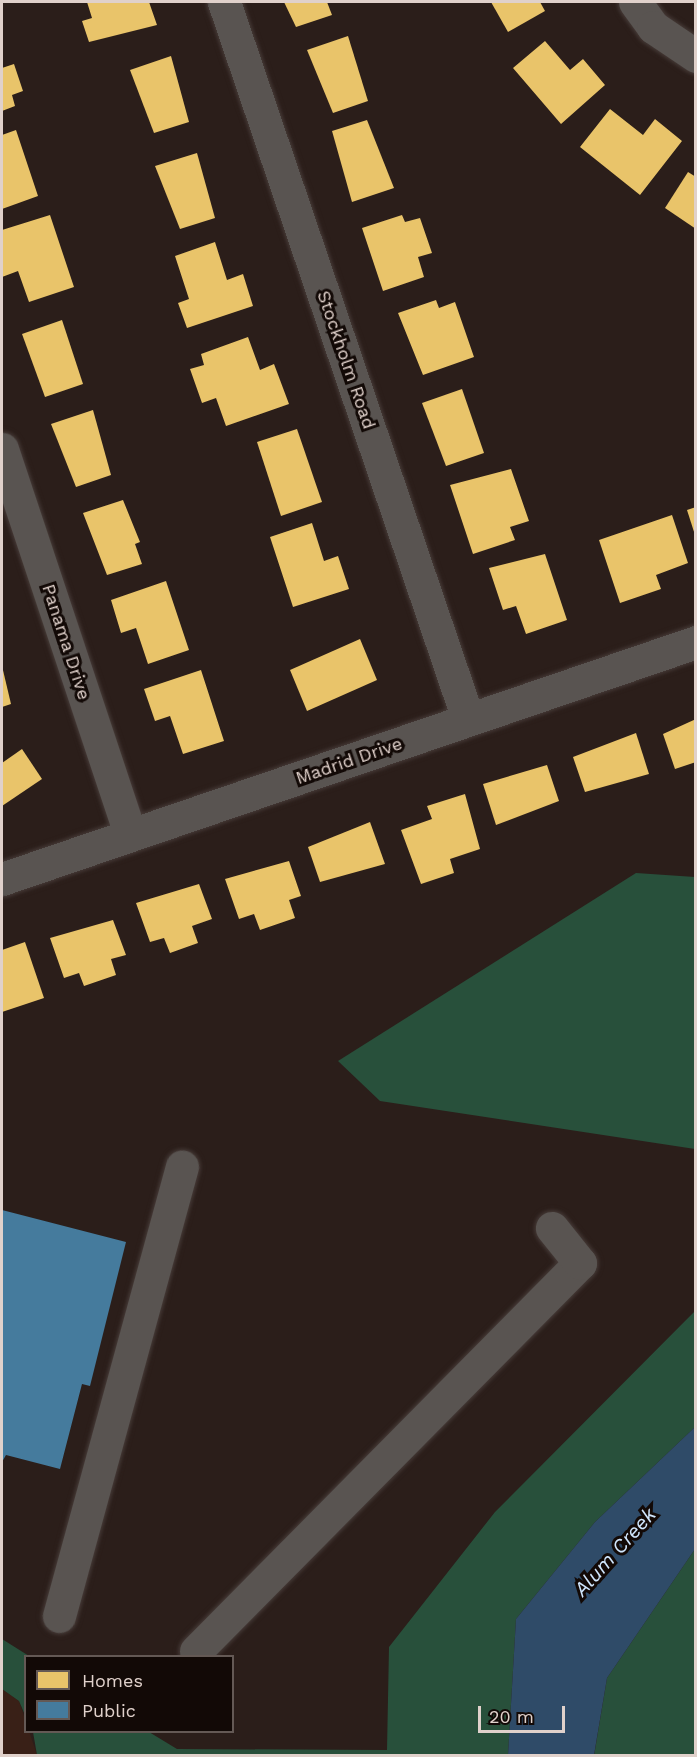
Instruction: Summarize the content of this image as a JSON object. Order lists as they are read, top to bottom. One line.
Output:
{"streets":{"street":["Stockholm Road","Panama Drive","Madrid Drive"]},"crossings":[["Stockholm Road","Madrid Drive"],["Panama Drive","Madrid Drive"]],"water":["Alum Creek"],"legend":["Homes","Public"],"scale_bar":"20 m"}
